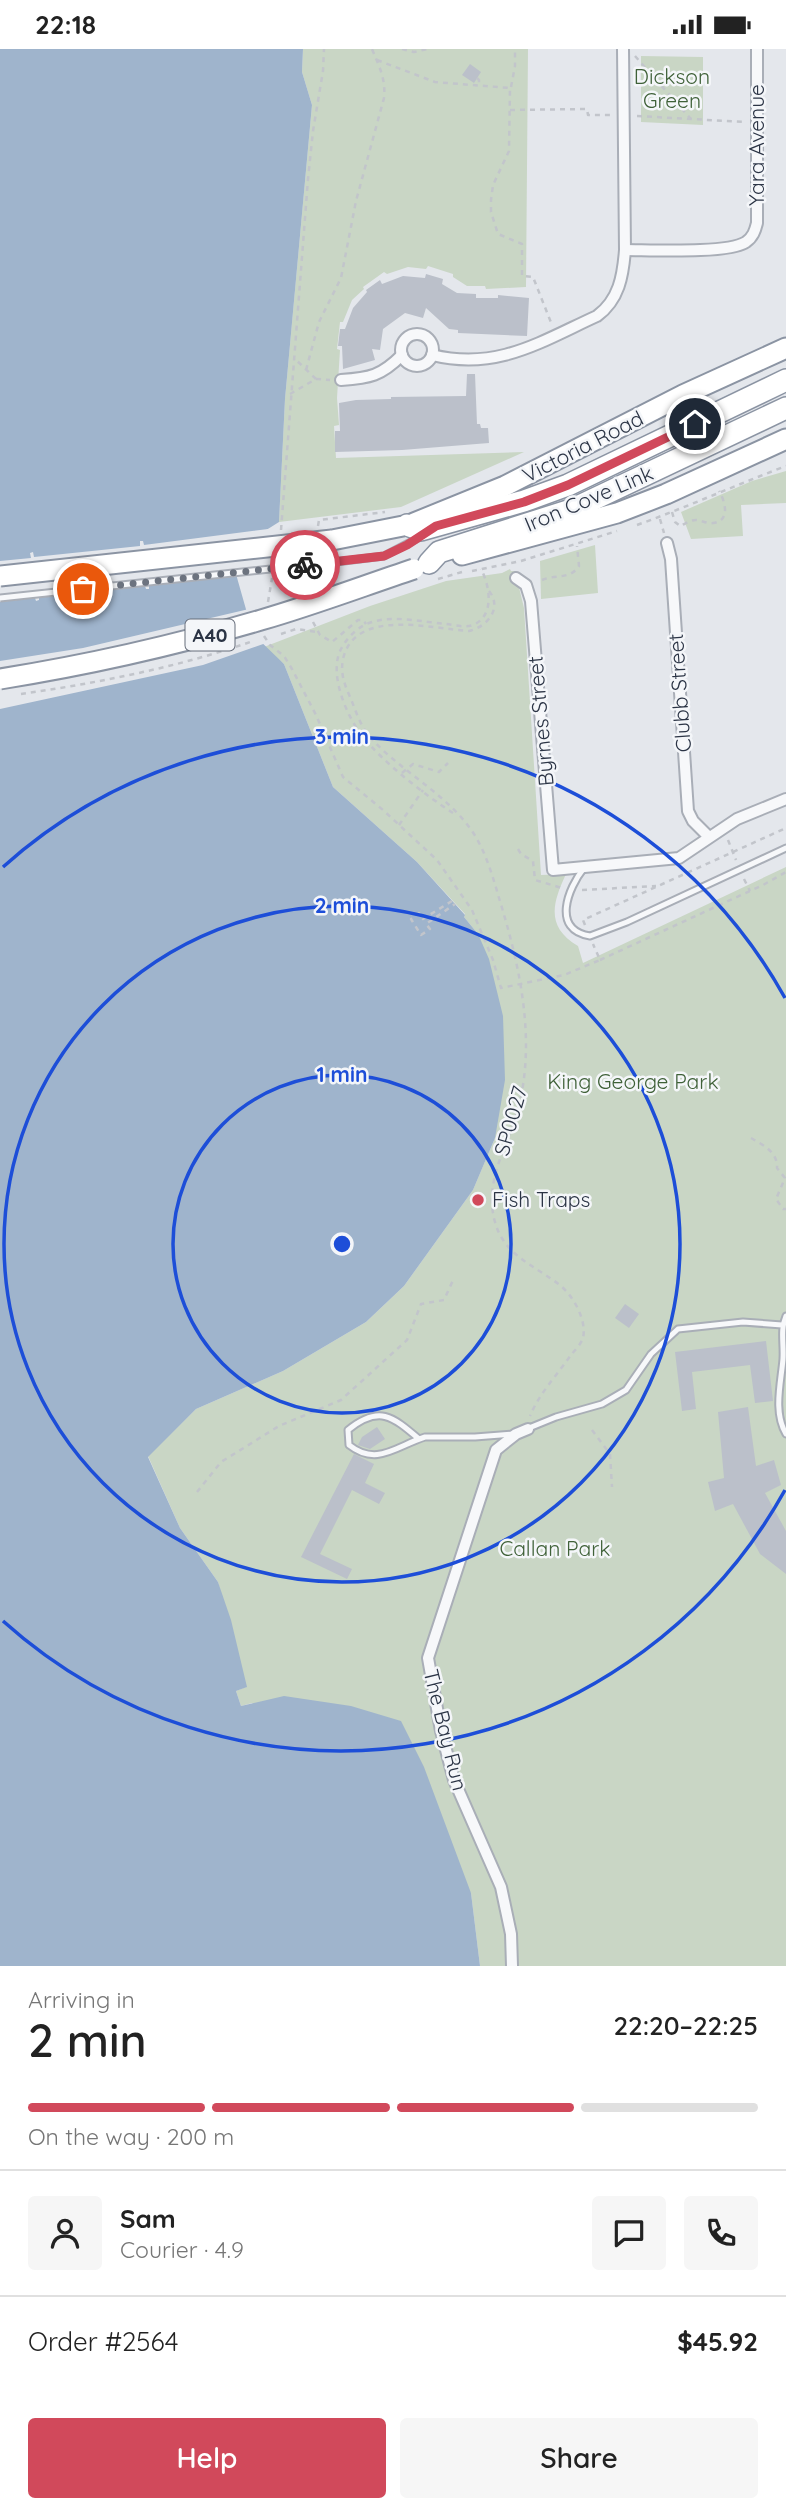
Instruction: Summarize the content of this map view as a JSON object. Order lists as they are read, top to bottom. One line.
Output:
{"streets":{"highway":["Victoria Road","Iron Cove Link","A40"],"street":["Yara Avenue","Clubb Street","Byrnes Street","The Bay Run"],"path":["SP0027"]},"crossings":[["Victoria Road","Iron Cove Link"],["Iron Cove Link","A40"],["SP0027","The Bay Run"]],"parks":["Dickson Green","King George Park","Callan Park"],"places":["Fish Traps"],"page":{"status":"22:18","heading":["2 min","Arriving in","22:20–22:25"],"panel":["Sam","Courier · 4.9","Order #2564","$45.92"],"bar":"On the way · 200 m","buttons":["Help","Share"]},"rings":["3 min","2 min","1 min"]}
